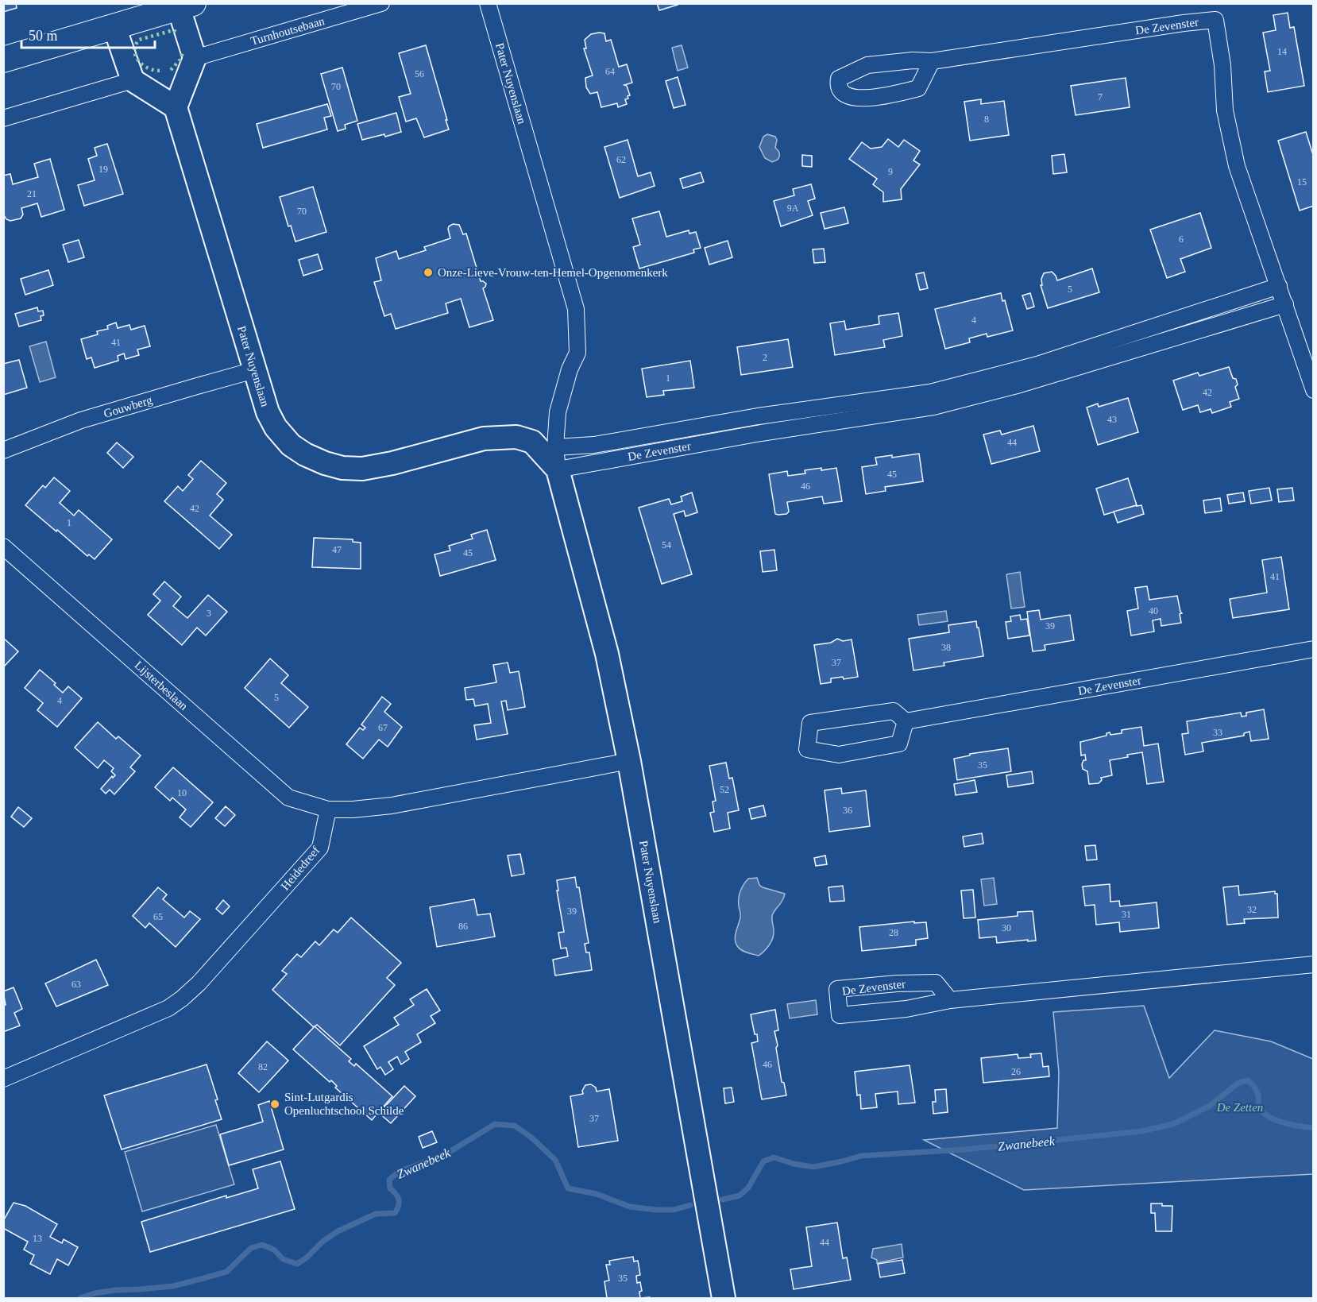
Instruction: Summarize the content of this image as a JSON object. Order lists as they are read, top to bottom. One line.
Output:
{"streets":{"street":["De Zevenster","Turnhoutsebaan","Pater Nuyenslaan","Gouwberg","Lijsterbeslaan","Heidedreef"]},"crossings":[["De Zevenster","Pater Nuyenslaan"],["Pater Nuyenslaan","Gouwberg"],["Lijsterbeslaan","Heidedreef"]],"water":["Zwanebeek"],"parks":["De Zetten"],"places":["Onze-Lieve-Vrouw-ten-Hemel-Opgenomenkerk","Sint-Lutgardis Openluchtschool Schilde"],"house_numbers":["14","64","56","70","7","8","62","19","9","15","21","9A","70","6","5","4","41","2","1","42","43","44","45","46","42","1","54","47","45","41","40","3","39","38","37","5","4","67","33","35","52","10","36","32","39","31","65","86","30","28","63","46","82","26","37","13","44","35"],"scale_bar":"50 m"}
